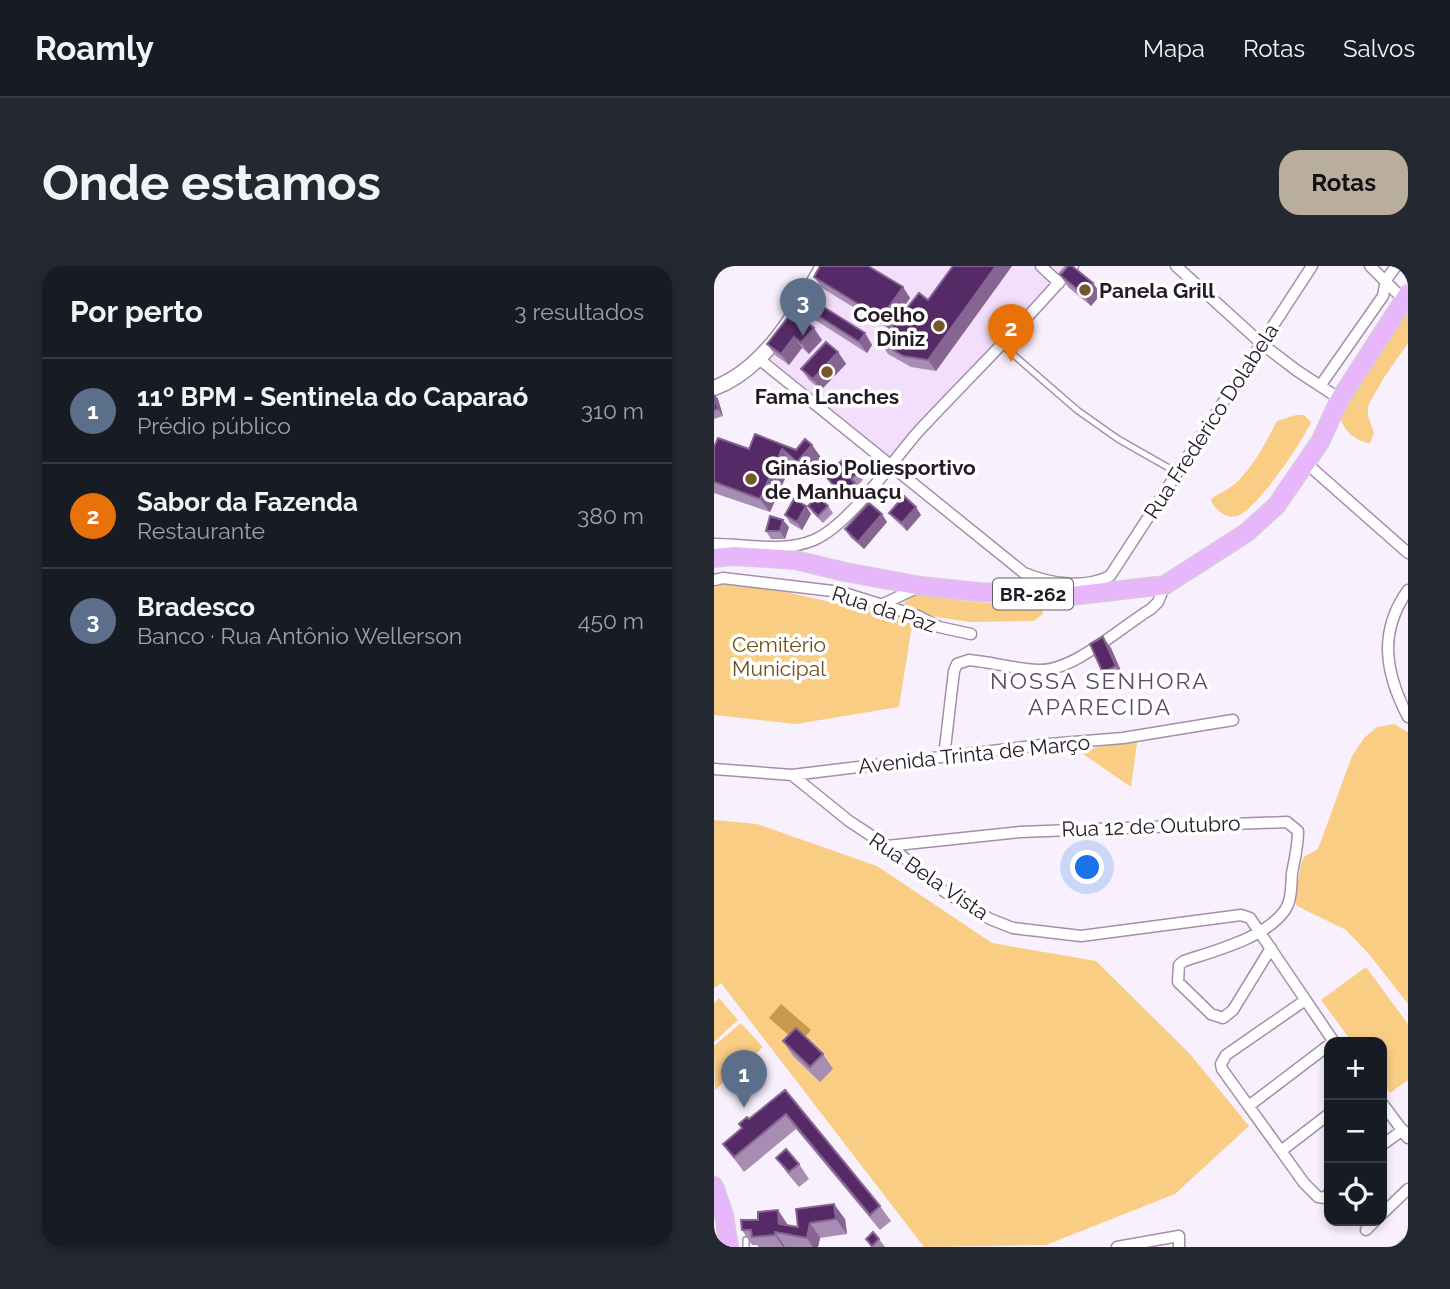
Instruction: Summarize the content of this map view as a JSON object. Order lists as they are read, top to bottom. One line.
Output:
{"streets":{"highway":["BR-262"],"street":["Rua Frederico Dolabela","Rua da Paz","Avenida Trinta de Março","Rua 12 de Outubro","Rua Bela Vista"]},"crossings":[["Avenida Trinta de Março","Rua Bela Vista"],["Rua 12 de Outubro","Rua Bela Vista"]],"districts":["NOSSA SENHORA APARECIDA"],"parks":["Cemitério Municipal"],"places":["Panela Grill","Coelho Diniz","Fama Lanches","Ginásio Poliesportivo de Manhuaçu"],"page":{"header":"Roamly","nav":["Mapa","Rotas","Salvos"],"buttons":"Rotas","title":"Onde estamos","heading":["Por perto","3 resultados"],"pins":["3","2","1"],"list":[{"mark":"1","name":"11º BPM - Sentinela do Caparaó","note":"Prédio público","value":"310 m"},{"mark":"2","name":"Sabor da Fazenda","note":"Restaurante","value":"380 m"},{"mark":"3","name":"Bradesco","note":"Banco · Rua Antônio Wellerson","value":"450 m"}],"map_buttons":["+","−"]}}
